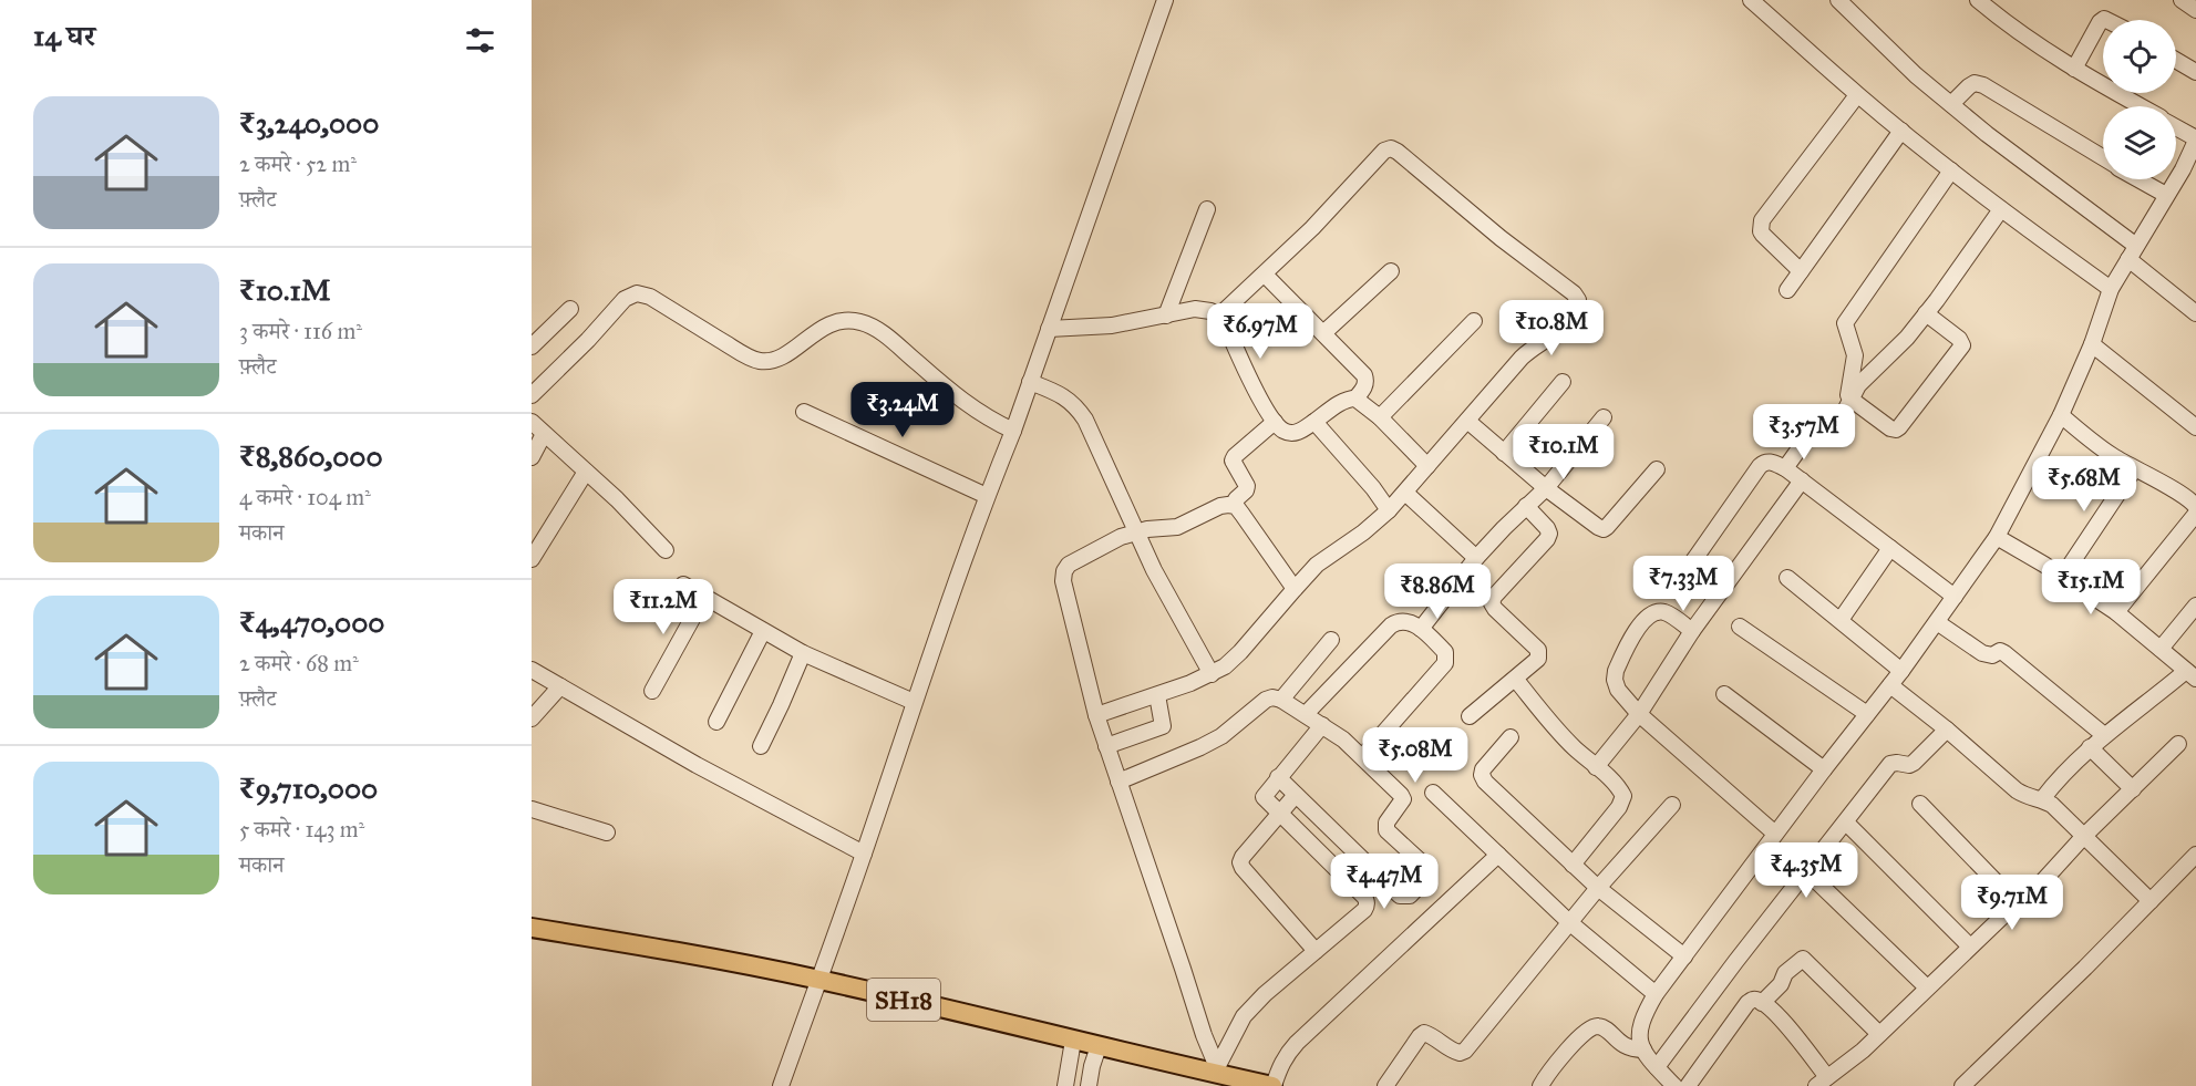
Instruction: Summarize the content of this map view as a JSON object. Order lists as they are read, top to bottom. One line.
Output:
{"streets":{"main road":["SH18"]},"page":{"heading":"14 घर","list":[{"name":"₹3,240,000","note":"2 कमरे · 52 m² · फ़्लैट"},{"name":"₹10.1M","note":"3 कमरे · 116 m² · फ़्लैट"},{"name":"₹8,860,000","note":"4 कमरे · 104 m² · मकान"},{"name":"₹4,470,000","note":"2 कमरे · 68 m² · फ़्लैट"},{"name":"₹9,710,000","note":"5 कमरे · 143 m² · मकान"}],"price":["₹10.8M","₹6.97M","₹3.24M","₹3.57M","₹10.1M","₹5.68M","₹7.33M","₹15.1M","₹8.86M","₹11.2M","₹5.08M","₹4.35M","₹4.47M","₹9.71M"]}}
